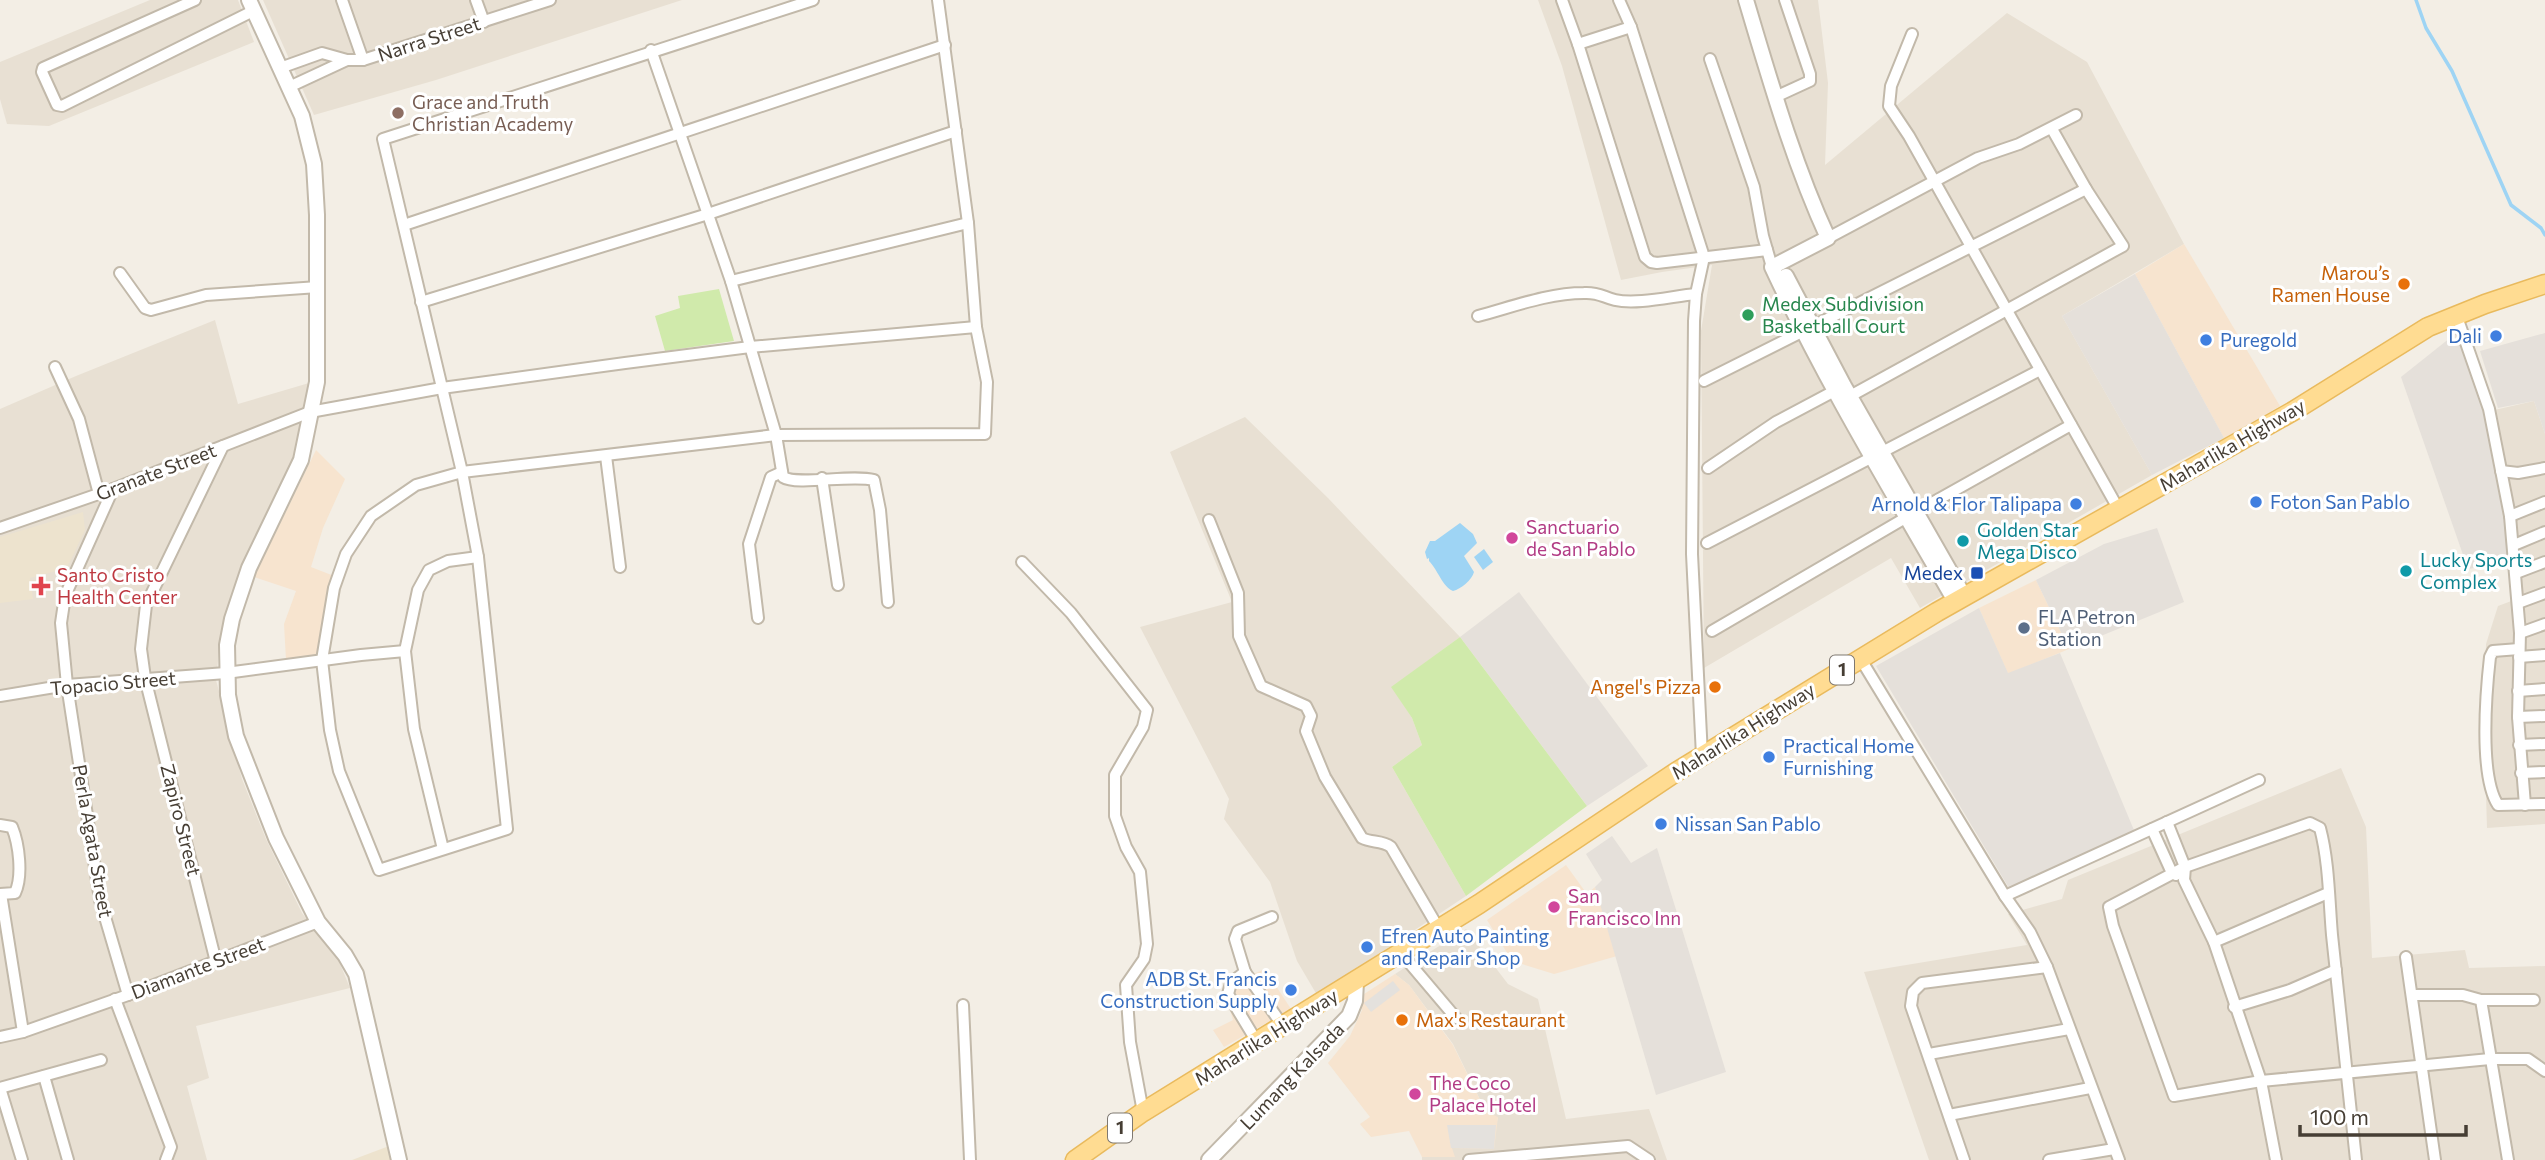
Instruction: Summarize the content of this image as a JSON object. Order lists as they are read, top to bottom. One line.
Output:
{"streets":{"main road":["Maharlika Highway","1"],"street":["Narra Street","Granate Street","Topacio Street","Zapiro Street","Perla Agata Street","Diamante Street","Lumang Kalsada"]},"crossings":[["Maharlika Highway","Lumang Kalsada"],["Granate Street","Zapiro Street"],["Granate Street","Perla Agata Street"],["Topacio Street","Zapiro Street"],["Topacio Street","Perla Agata Street"],["Zapiro Street","Diamante Street"],["Perla Agata Street","Diamante Street"]],"places":{"other":["Grace and Truth Christian Academy","Marou’s Ramen House","Medex Subdivision Basketball Court","Dali","Puregold","Foton San Pablo","Arnold & Flor Talipapa","Sanctuario de San Pablo","Golden Star Mega Disco","Lucky Sports Complex","FLA Petron Station","Angel's Pizza","Practical Home Furnishing","Nissan San Pablo","San Francisco Inn","Efren Auto Painting and Repair Shop","ADB St. Francis Construction Supply","Max's Restaurant","The Coco Palace Hotel"],"transit":["Medex"],"health":["Santo Cristo Health Center"]},"scale_bar":"100 m"}
